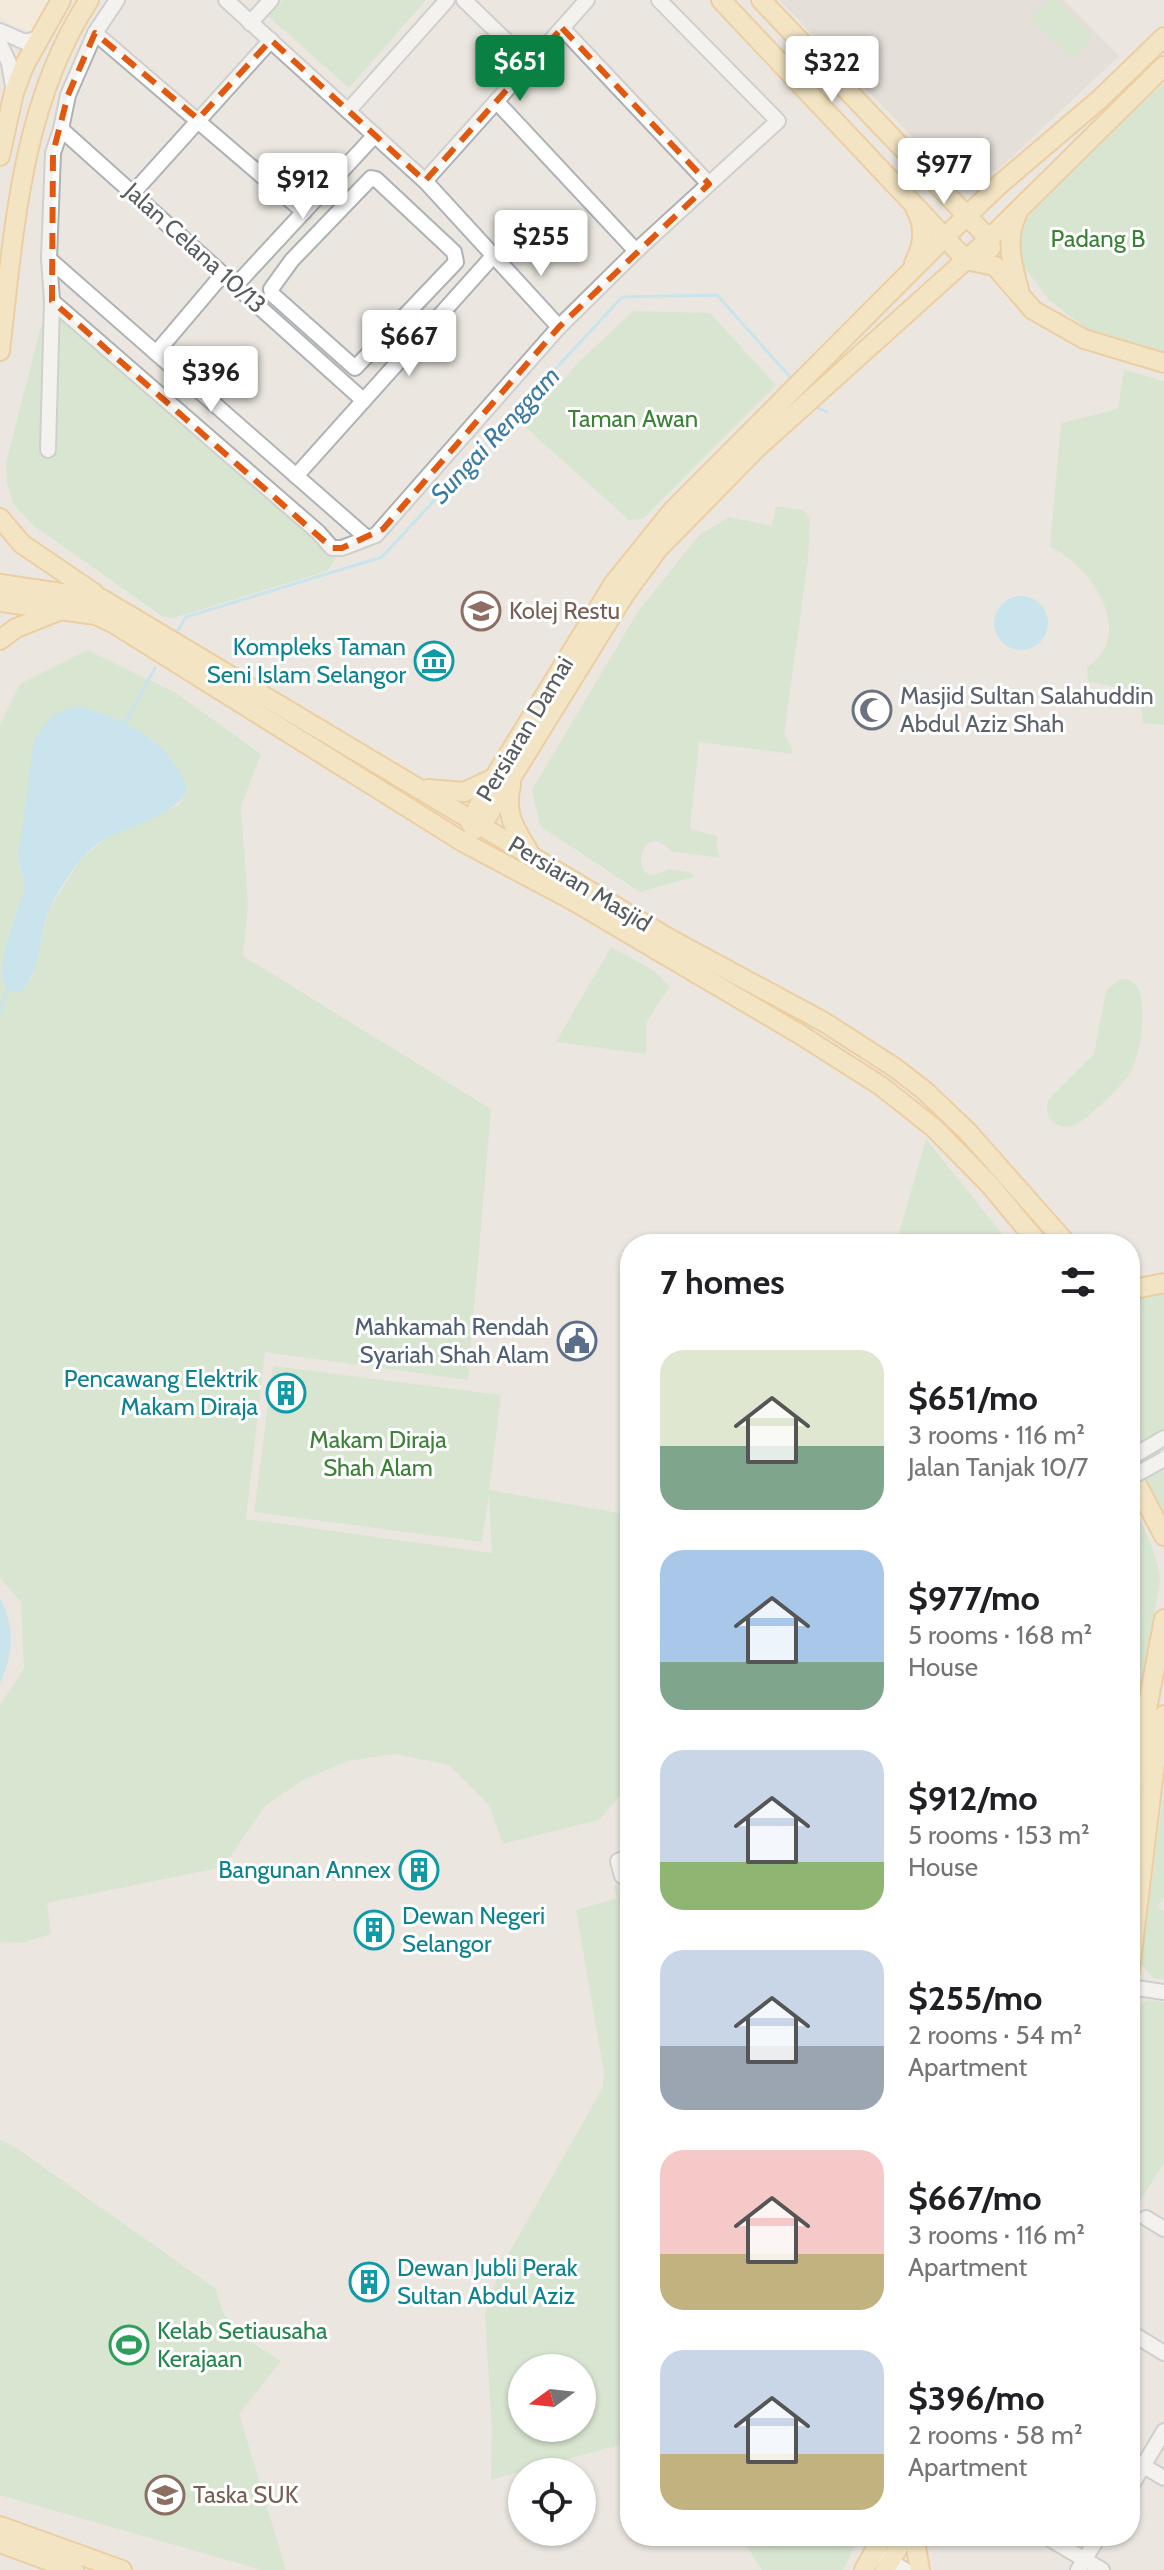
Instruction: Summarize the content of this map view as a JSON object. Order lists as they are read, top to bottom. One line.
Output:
{"streets":{"main road":["Persiaran Damai","Persiaran Masjid"],"street":["Jalan Celana 10/13"]},"crossings":[["Persiaran Damai","Persiaran Masjid"]],"water":["Sungai Renggam"],"parks":["Padang B","Taman Awan","Makam Diraja Shah Alam"],"places":{"school or university":["Kolej Restu","Taska SUK"],"museum":["Kompleks Taman Seni Islam Selangor"],"mosque":["Masjid Sultan Salahuddin Abdul Aziz Shah"],"public building":["Mahkamah Rendah Syariah Shah Alam"],"building":["Pencawang Elektrik Makam Diraja","Bangunan Annex","Dewan Negeri Selangor","Dewan Jubli Perak Sultan Abdul Aziz"],"sports":["Kelab Setiausaha Kerajaan"]},"north":"left","page":{"price":["$651","$322","$977","$912","$255","$667","$396"],"heading":"7 homes","list":[{"name":"$651/mo","note":"3 rooms · 116 m² · Jalan Tanjak 10/7"},{"name":"$977/mo","note":"5 rooms · 168 m² · House"},{"name":"$912/mo","note":"5 rooms · 153 m² · House"},{"name":"$255/mo","note":"2 rooms · 54 m² · Apartment"},{"name":"$667/mo","note":"3 rooms · 116 m² · Apartment"},{"name":"$396/mo","note":"2 rooms · 58 m² · Apartment"}]}}
